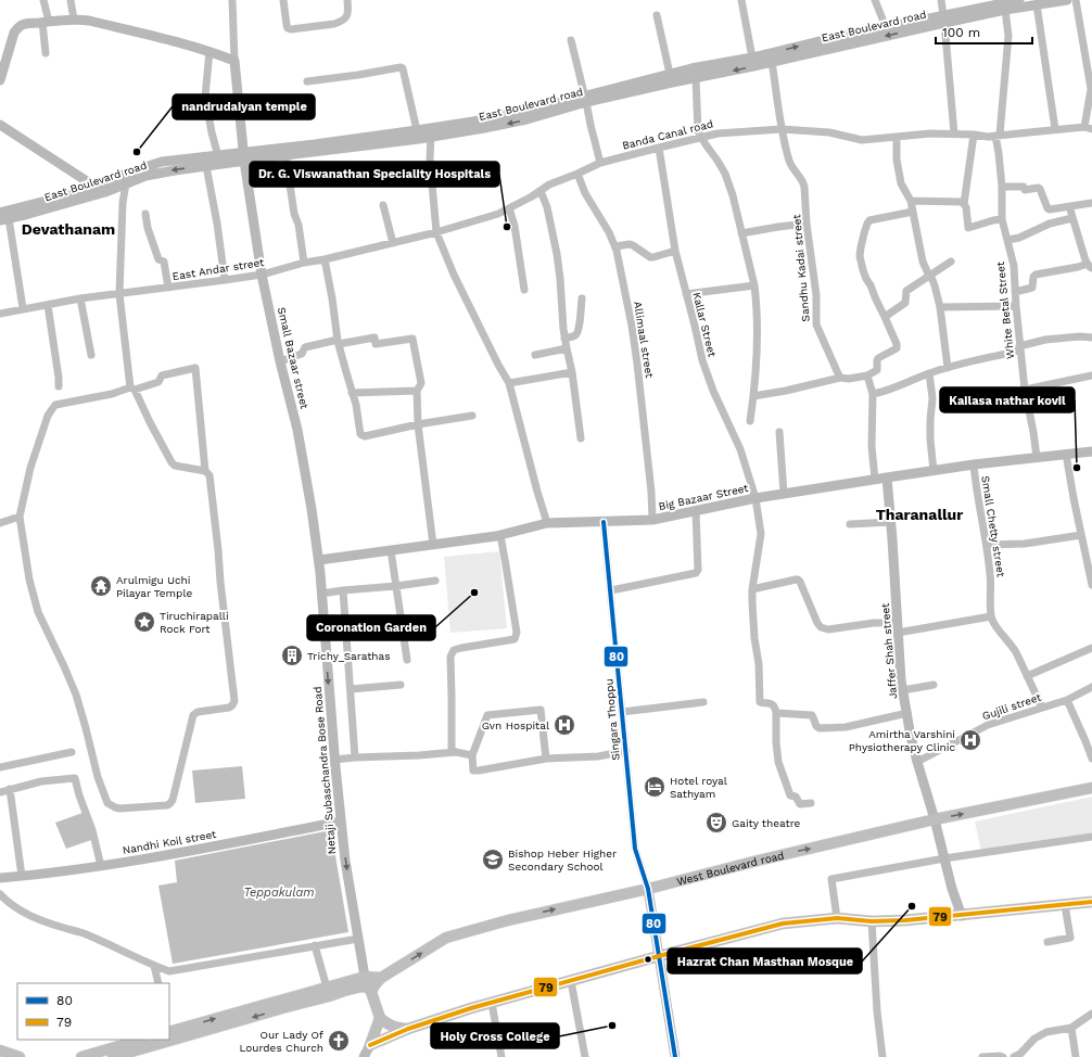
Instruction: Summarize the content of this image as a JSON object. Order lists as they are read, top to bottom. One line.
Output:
{"streets":{"main road":["East Boulevard road","Small Bazaar street","Big Bazaar Street","Jaffer Shah street","Netaji Subaschandra Bose Road","Nandhi Koil street","West Boulevard road"],"street":["Banda Canal road","Sandhu Kadai street","East Andar street","White Betal Street","Kallar Street","Allimaal street","Small Chetty street","Gujili street","Singara Thoppu"]},"crossings":[["East Boulevard road","Sandhu Kadai street"],["East Boulevard road","White Betal Street"],["East Boulevard road","Small Bazaar street"],["Banda Canal road","Sandhu Kadai street"],["Banda Canal road","East Andar street"],["Banda Canal road","White Betal Street"],["Banda Canal road","Kallar Street"],["Banda Canal road","Allimaal street"],["East Andar street","Small Bazaar street"],["White Betal Street","Big Bazaar Street"],["Kallar Street","Big Bazaar Street"],["Allimaal street","Big Bazaar Street"],["Small Bazaar street","Big Bazaar Street"],["Small Bazaar street","Netaji Subaschandra Bose Road"],["Big Bazaar Street","Small Chetty street"],["Big Bazaar Street","Jaffer Shah street"],["Big Bazaar Street","Singara Thoppu"],["Big Bazaar Street","Netaji Subaschandra Bose Road"],["Jaffer Shah street","Gujili street"],["Jaffer Shah street","West Boulevard road"],["Singara Thoppu","West Boulevard road"],["Netaji Subaschandra Bose Road","Nandhi Koil street"]],"one_way":["Netaji Subaschandra Bose Road"],"districts":["Devathanam","Tharanallur"],"water":["Teppakulam"],"places":{"other":["nandrudaiyan temple","Dr. G. Viswanathan Speciality Hospitals","Kailasa nathar kovil","Coronation Garden","Hazrat Chan Masthan Mosque","Holy Cross College"],"temple":["Arulmigu Uchi Pilayar Temple"],"place":["Tiruchirapalli Rock Fort"],"building":["Trichy_Sarathas"],"hospital":["Gvn Hospital","Amirtha Varshini Physiotherapy Clinic"],"hotel":["Hotel royal Sathyam"],"theatre":["Gaity theatre"],"school or university":["Bishop Heber Higher Secondary School"],"church":["Our Lady Of Lourdes Church"]},"lines":["transit line 80","transit line 79"],"legend":["80","79"],"scale_bar":"100 m"}
